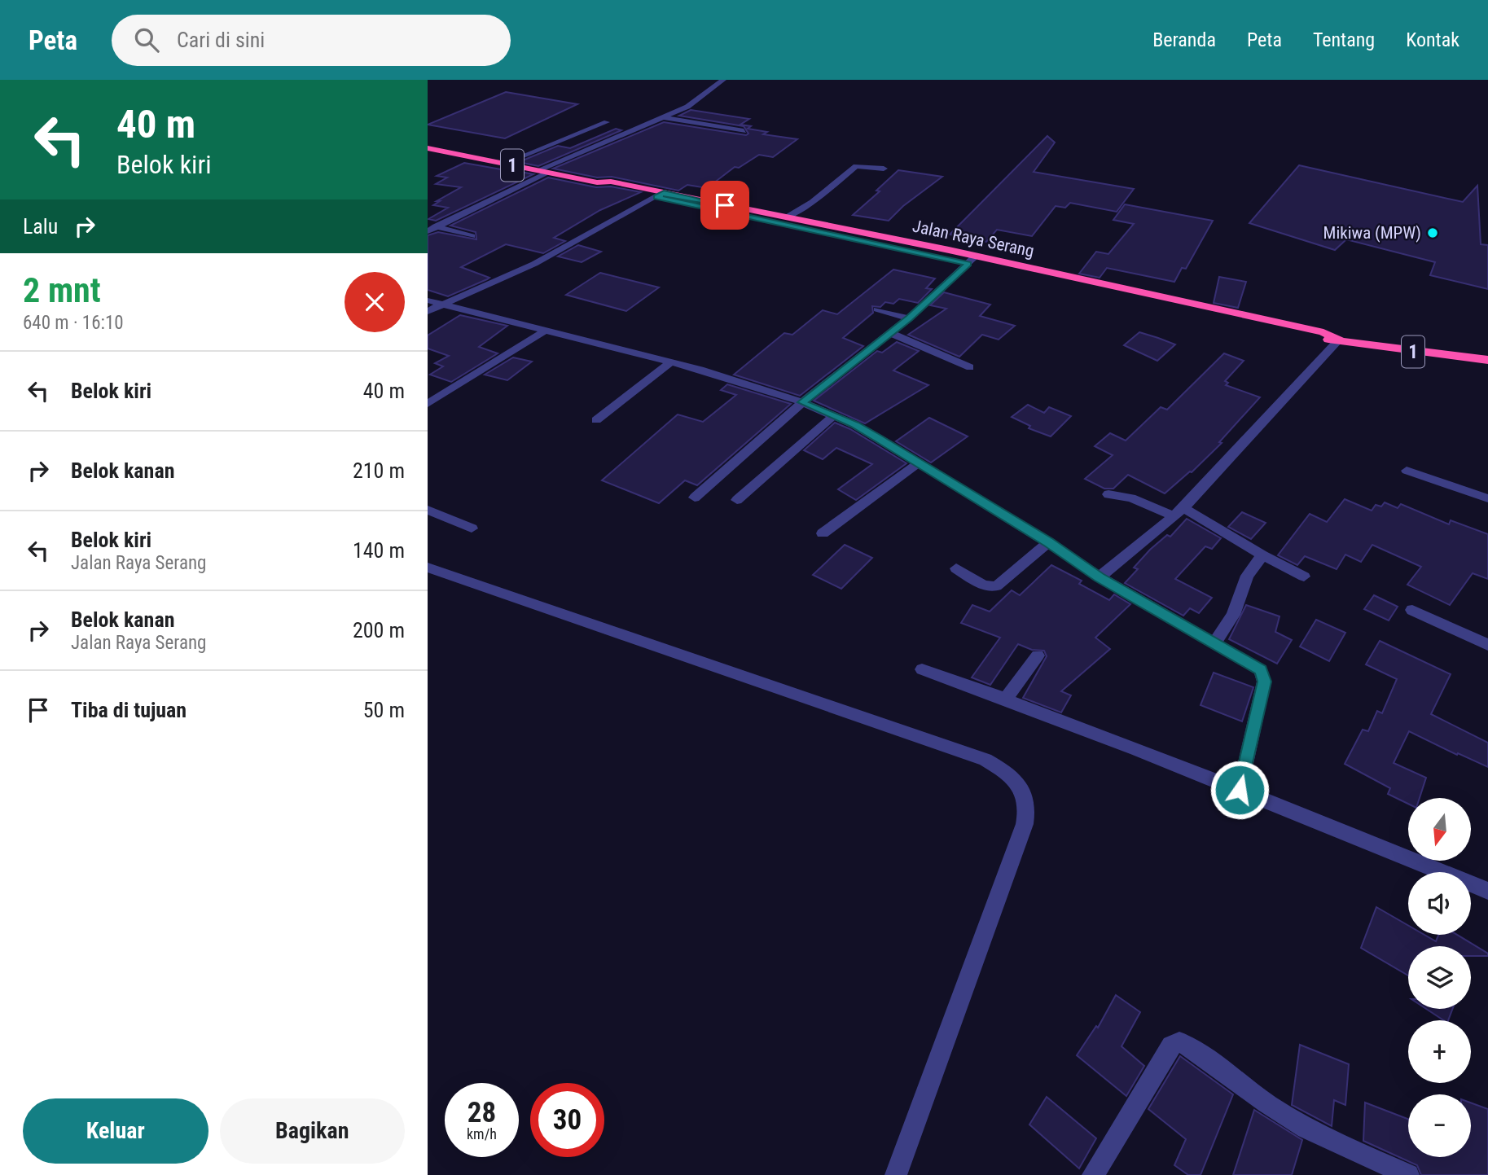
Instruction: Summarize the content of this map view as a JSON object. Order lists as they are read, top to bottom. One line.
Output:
{"streets":{"highway":["1","Jalan Raya Serang"]},"places":["Mikiwa (MPW)"],"north":"bottom","page":{"header":"Peta","search":"Cari di sini","nav":["Beranda","Peta","Tentang","Kontak"],"turn":["40 m","Belok kiri"],"then":"Lalu","heading":["2 mnt","640 m · 16:10"],"list":[{"name":"Belok kiri","value":"40 m"},{"name":"Belok kanan","value":"210 m"},{"name":"Belok kiri","note":"Jalan Raya Serang","value":"140 m"},{"name":"Belok kanan","note":"Jalan Raya Serang","value":"200 m"},{"name":"Tiba di tujuan","value":"50 m"}],"map_buttons":["+","−"],"speed":"28 km/h","limit":"30","buttons":["Keluar","Bagikan"]}}
